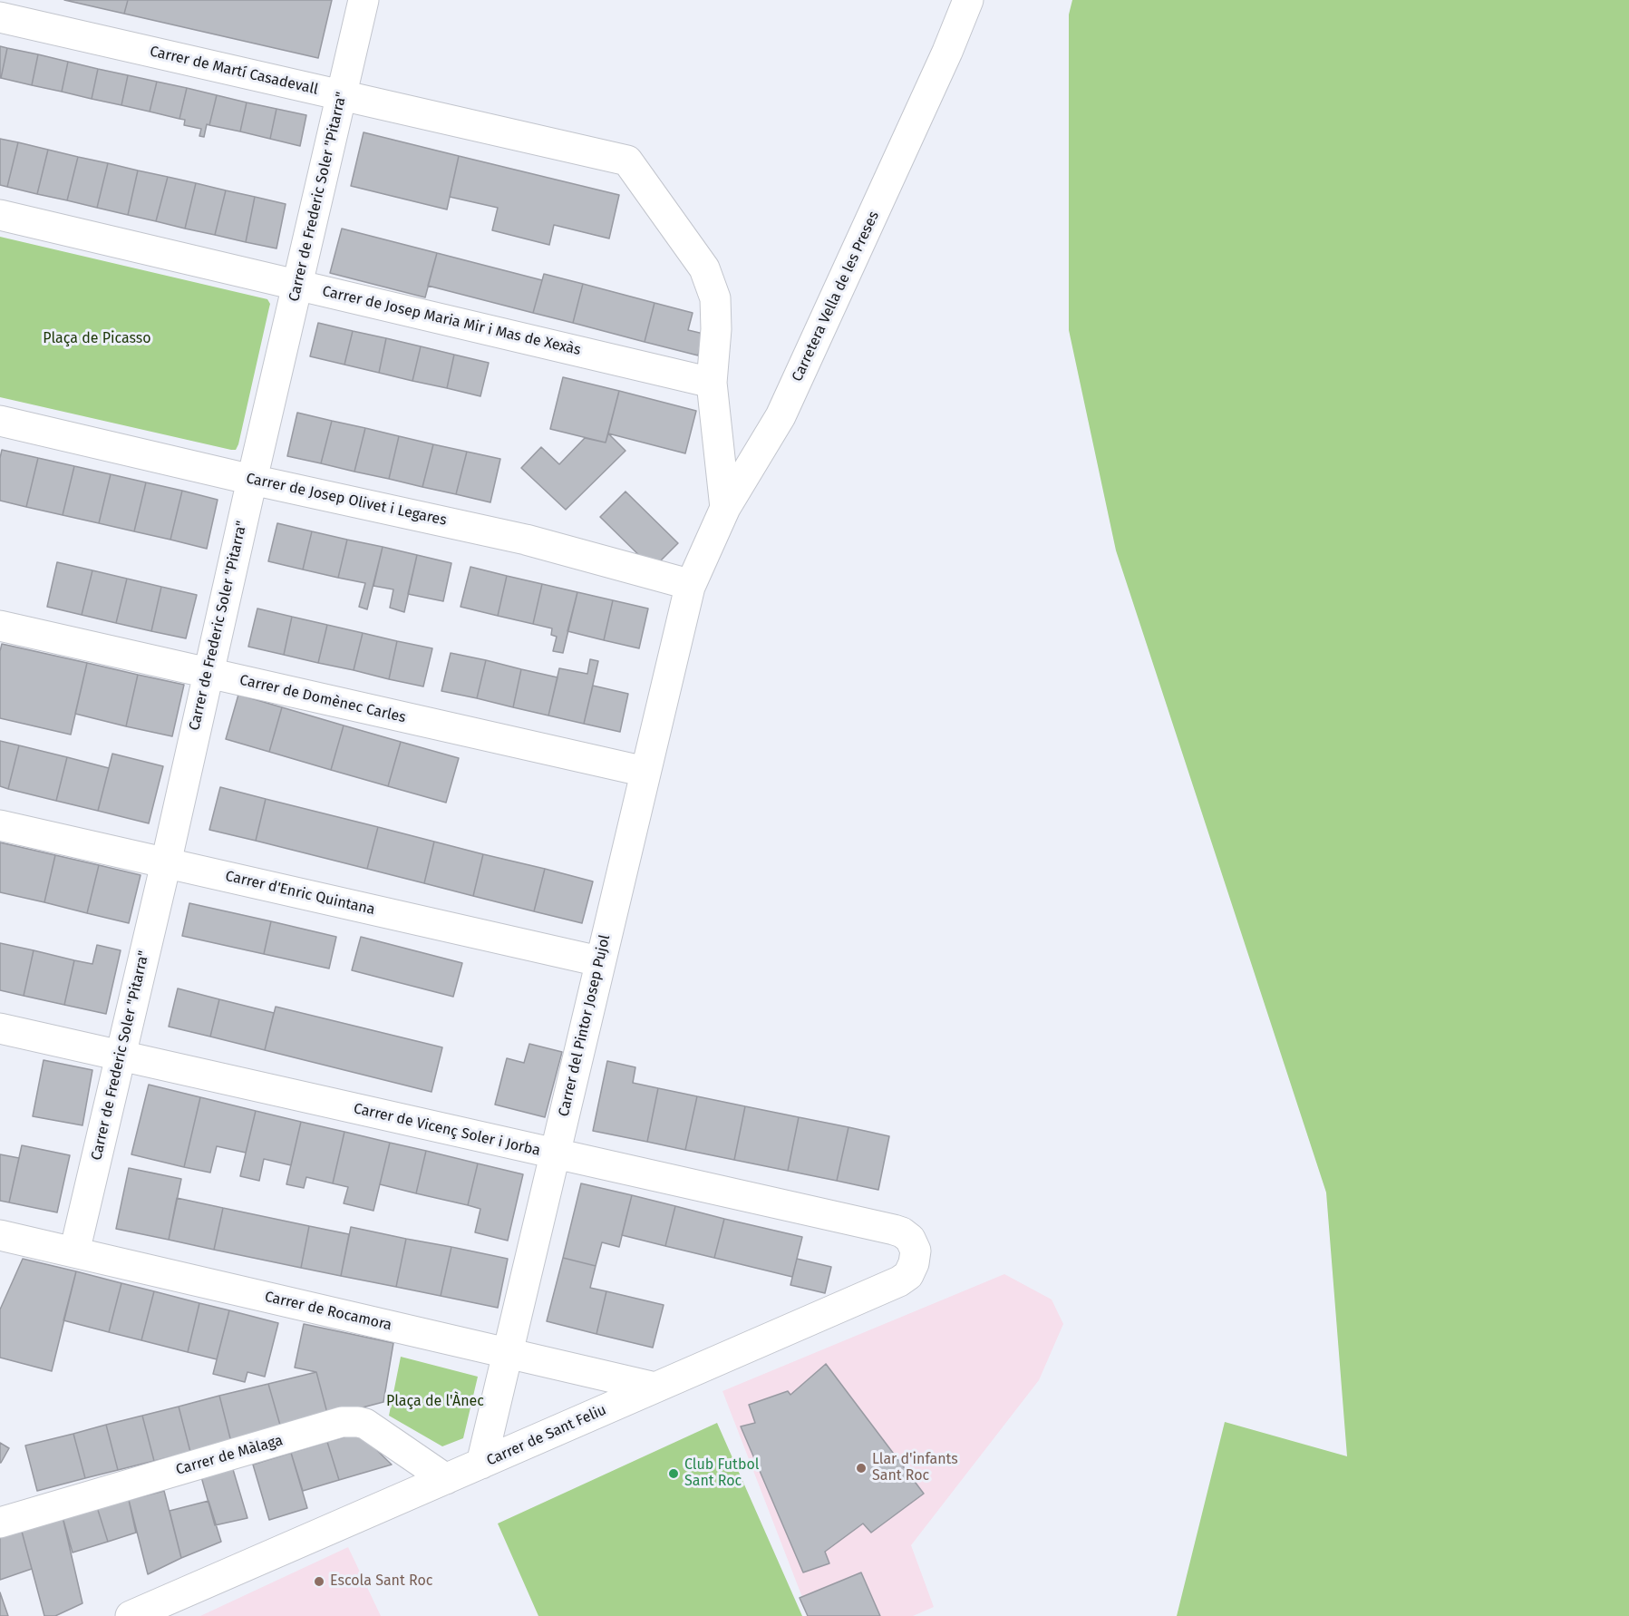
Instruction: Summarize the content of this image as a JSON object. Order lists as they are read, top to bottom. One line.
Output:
{"streets":{"street":["Carrer de Martí Casadevall","Carrer de Frederic Soler \"Pitarra\"","Carretera Vella de les Preses","Carrer de Josep Maria Mir i Mas de Xexàs","Carrer de Josep Olivet i Legares","Carrer de Domènec Carles","Carrer d'Enric Quintana","Carrer del Pintor Josep Pujol","Carrer de Vicenç Soler i Jorba","Carrer de Rocamora","Carrer de Sant Feliu","Carrer de Màlaga"]},"crossings":[["Carrer de Martí Casadevall","Carrer de Frederic Soler \"Pitarra\""],["Carrer de Martí Casadevall","Carrer de Josep Maria Mir i Mas de Xexàs"],["Carrer de Frederic Soler \"Pitarra\"","Carrer de Josep Maria Mir i Mas de Xexàs"],["Carrer de Frederic Soler \"Pitarra\"","Carrer de Josep Olivet i Legares"],["Carrer de Frederic Soler \"Pitarra\"","Carrer de Domènec Carles"],["Carrer de Frederic Soler \"Pitarra\"","Carrer d'Enric Quintana"],["Carrer de Frederic Soler \"Pitarra\"","Carrer de Vicenç Soler i Jorba"],["Carrer de Frederic Soler \"Pitarra\"","Carrer de Rocamora"],["Carretera Vella de les Preses","Carrer de Josep Olivet i Legares"],["Carretera Vella de les Preses","Carrer del Pintor Josep Pujol"],["Carrer de Josep Olivet i Legares","Carrer del Pintor Josep Pujol"],["Carrer de Domènec Carles","Carrer del Pintor Josep Pujol"],["Carrer d'Enric Quintana","Carrer del Pintor Josep Pujol"],["Carrer del Pintor Josep Pujol","Carrer de Vicenç Soler i Jorba"],["Carrer del Pintor Josep Pujol","Carrer de Rocamora"],["Carrer del Pintor Josep Pujol","Carrer de Sant Feliu"],["Carrer de Vicenç Soler i Jorba","Carrer de Sant Feliu"],["Carrer de Rocamora","Carrer de Sant Feliu"],["Carrer de Sant Feliu","Carrer de Màlaga"]],"parks":["Plaça de Picasso","Plaça de l'Ànec"],"places":["Llar d'infants Sant Roc","Club Futbol Sant Roc","Escola Sant Roc"]}
